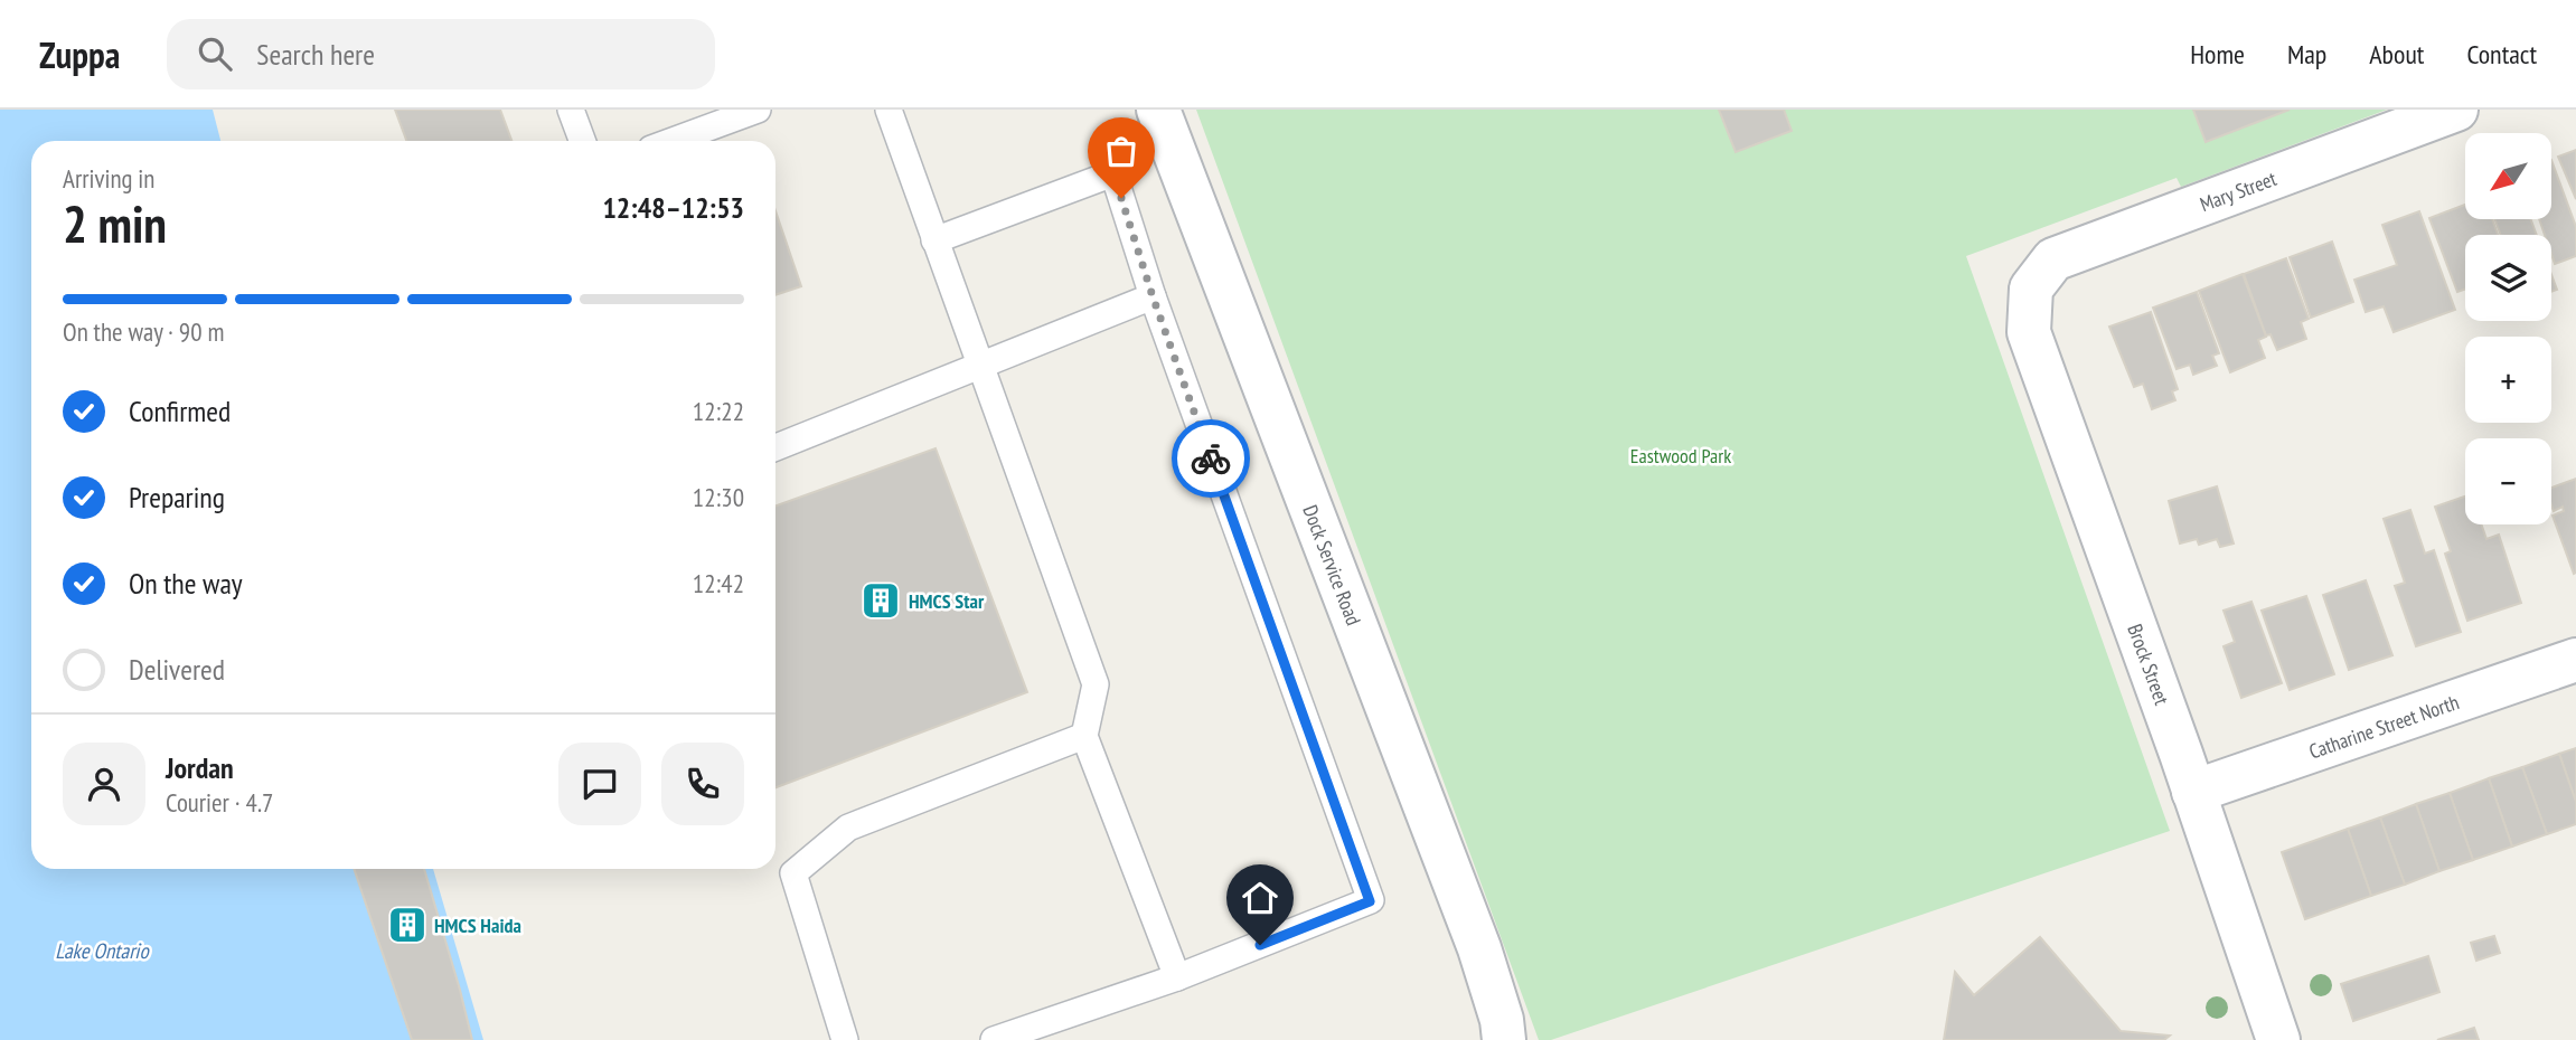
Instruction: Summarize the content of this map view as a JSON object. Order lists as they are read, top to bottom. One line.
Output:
{"streets":{"street":["Mary Street","Dock Service Road","Brock Street","Catharine Street North"]},"crossings":[["Mary Street","Brock Street"],["Brock Street","Catharine Street North"]],"water":["Lake Ontario"],"parks":["Eastwood Park"],"places":{"building":["HMCS Star","HMCS Haida"]},"north":"bottom left","page":{"header":"Zuppa","search":"Search here","nav":["Home","Map","About","Contact"],"map_buttons":["+","−"],"heading":["2 min","Arriving in","12:48–12:53"],"panel":["Jordan","Courier · 4.7"],"bar":"On the way · 90 m","list":[["Confirmed","12:22"],["Preparing","12:30"],["On the way","12:42"],"Delivered"]}}
